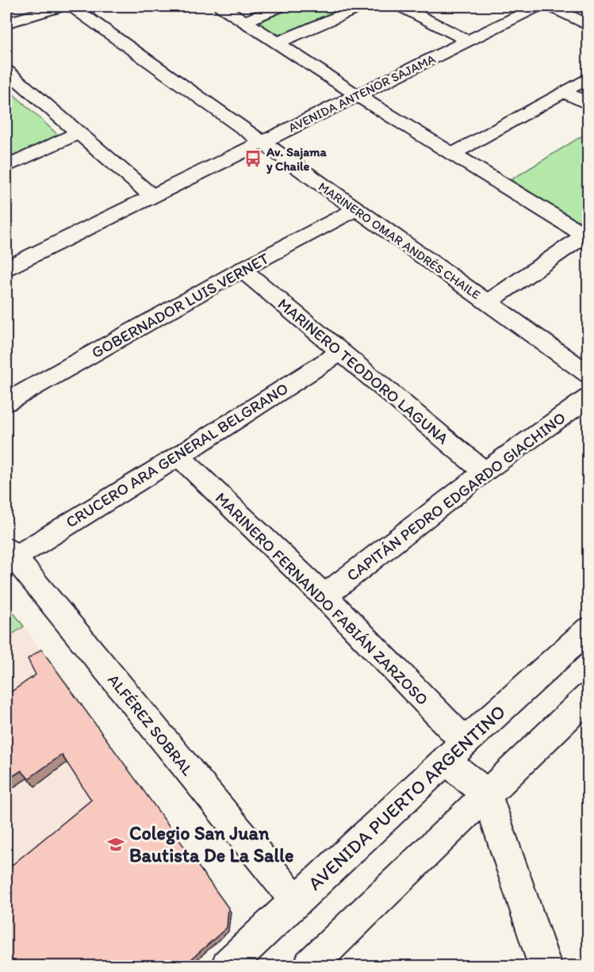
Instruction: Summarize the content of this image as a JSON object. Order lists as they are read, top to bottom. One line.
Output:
{"streets":{"street":["AVENIDA ANTENOR SAJAMA","MARINERO OMAR ANDRÉS CHAILE","GOBERNADOR LUIS VERNET","MARINERO TEODORO LAGUNA","CRUCERO ARA GENERAL BELGRANO","CAPITÁN PEDRO EDGARDO GIACHINO","MARINERO FERNANDO FABIÁN ZARZOSO","ALFÉREZ SOBRAL","AVENIDA PUERTO ARGENTINO"]},"crossings":[["AVENIDA ANTENOR SAJAMA","MARINERO OMAR ANDRÉS CHAILE"],["MARINERO OMAR ANDRÉS CHAILE","GOBERNADOR LUIS VERNET"],["GOBERNADOR LUIS VERNET","MARINERO TEODORO LAGUNA"],["MARINERO TEODORO LAGUNA","CRUCERO ARA GENERAL BELGRANO"],["MARINERO TEODORO LAGUNA","CAPITÁN PEDRO EDGARDO GIACHINO"],["CRUCERO ARA GENERAL BELGRANO","MARINERO FERNANDO FABIÁN ZARZOSO"],["CRUCERO ARA GENERAL BELGRANO","ALFÉREZ SOBRAL"],["CAPITÁN PEDRO EDGARDO GIACHINO","MARINERO FERNANDO FABIÁN ZARZOSO"],["MARINERO FERNANDO FABIÁN ZARZOSO","AVENIDA PUERTO ARGENTINO"],["ALFÉREZ SOBRAL","AVENIDA PUERTO ARGENTINO"]],"places":{"bus stop":["Av. Sajama y Chaile"],"school or university":["Colegio San Juan Bautista De La Salle"]}}
